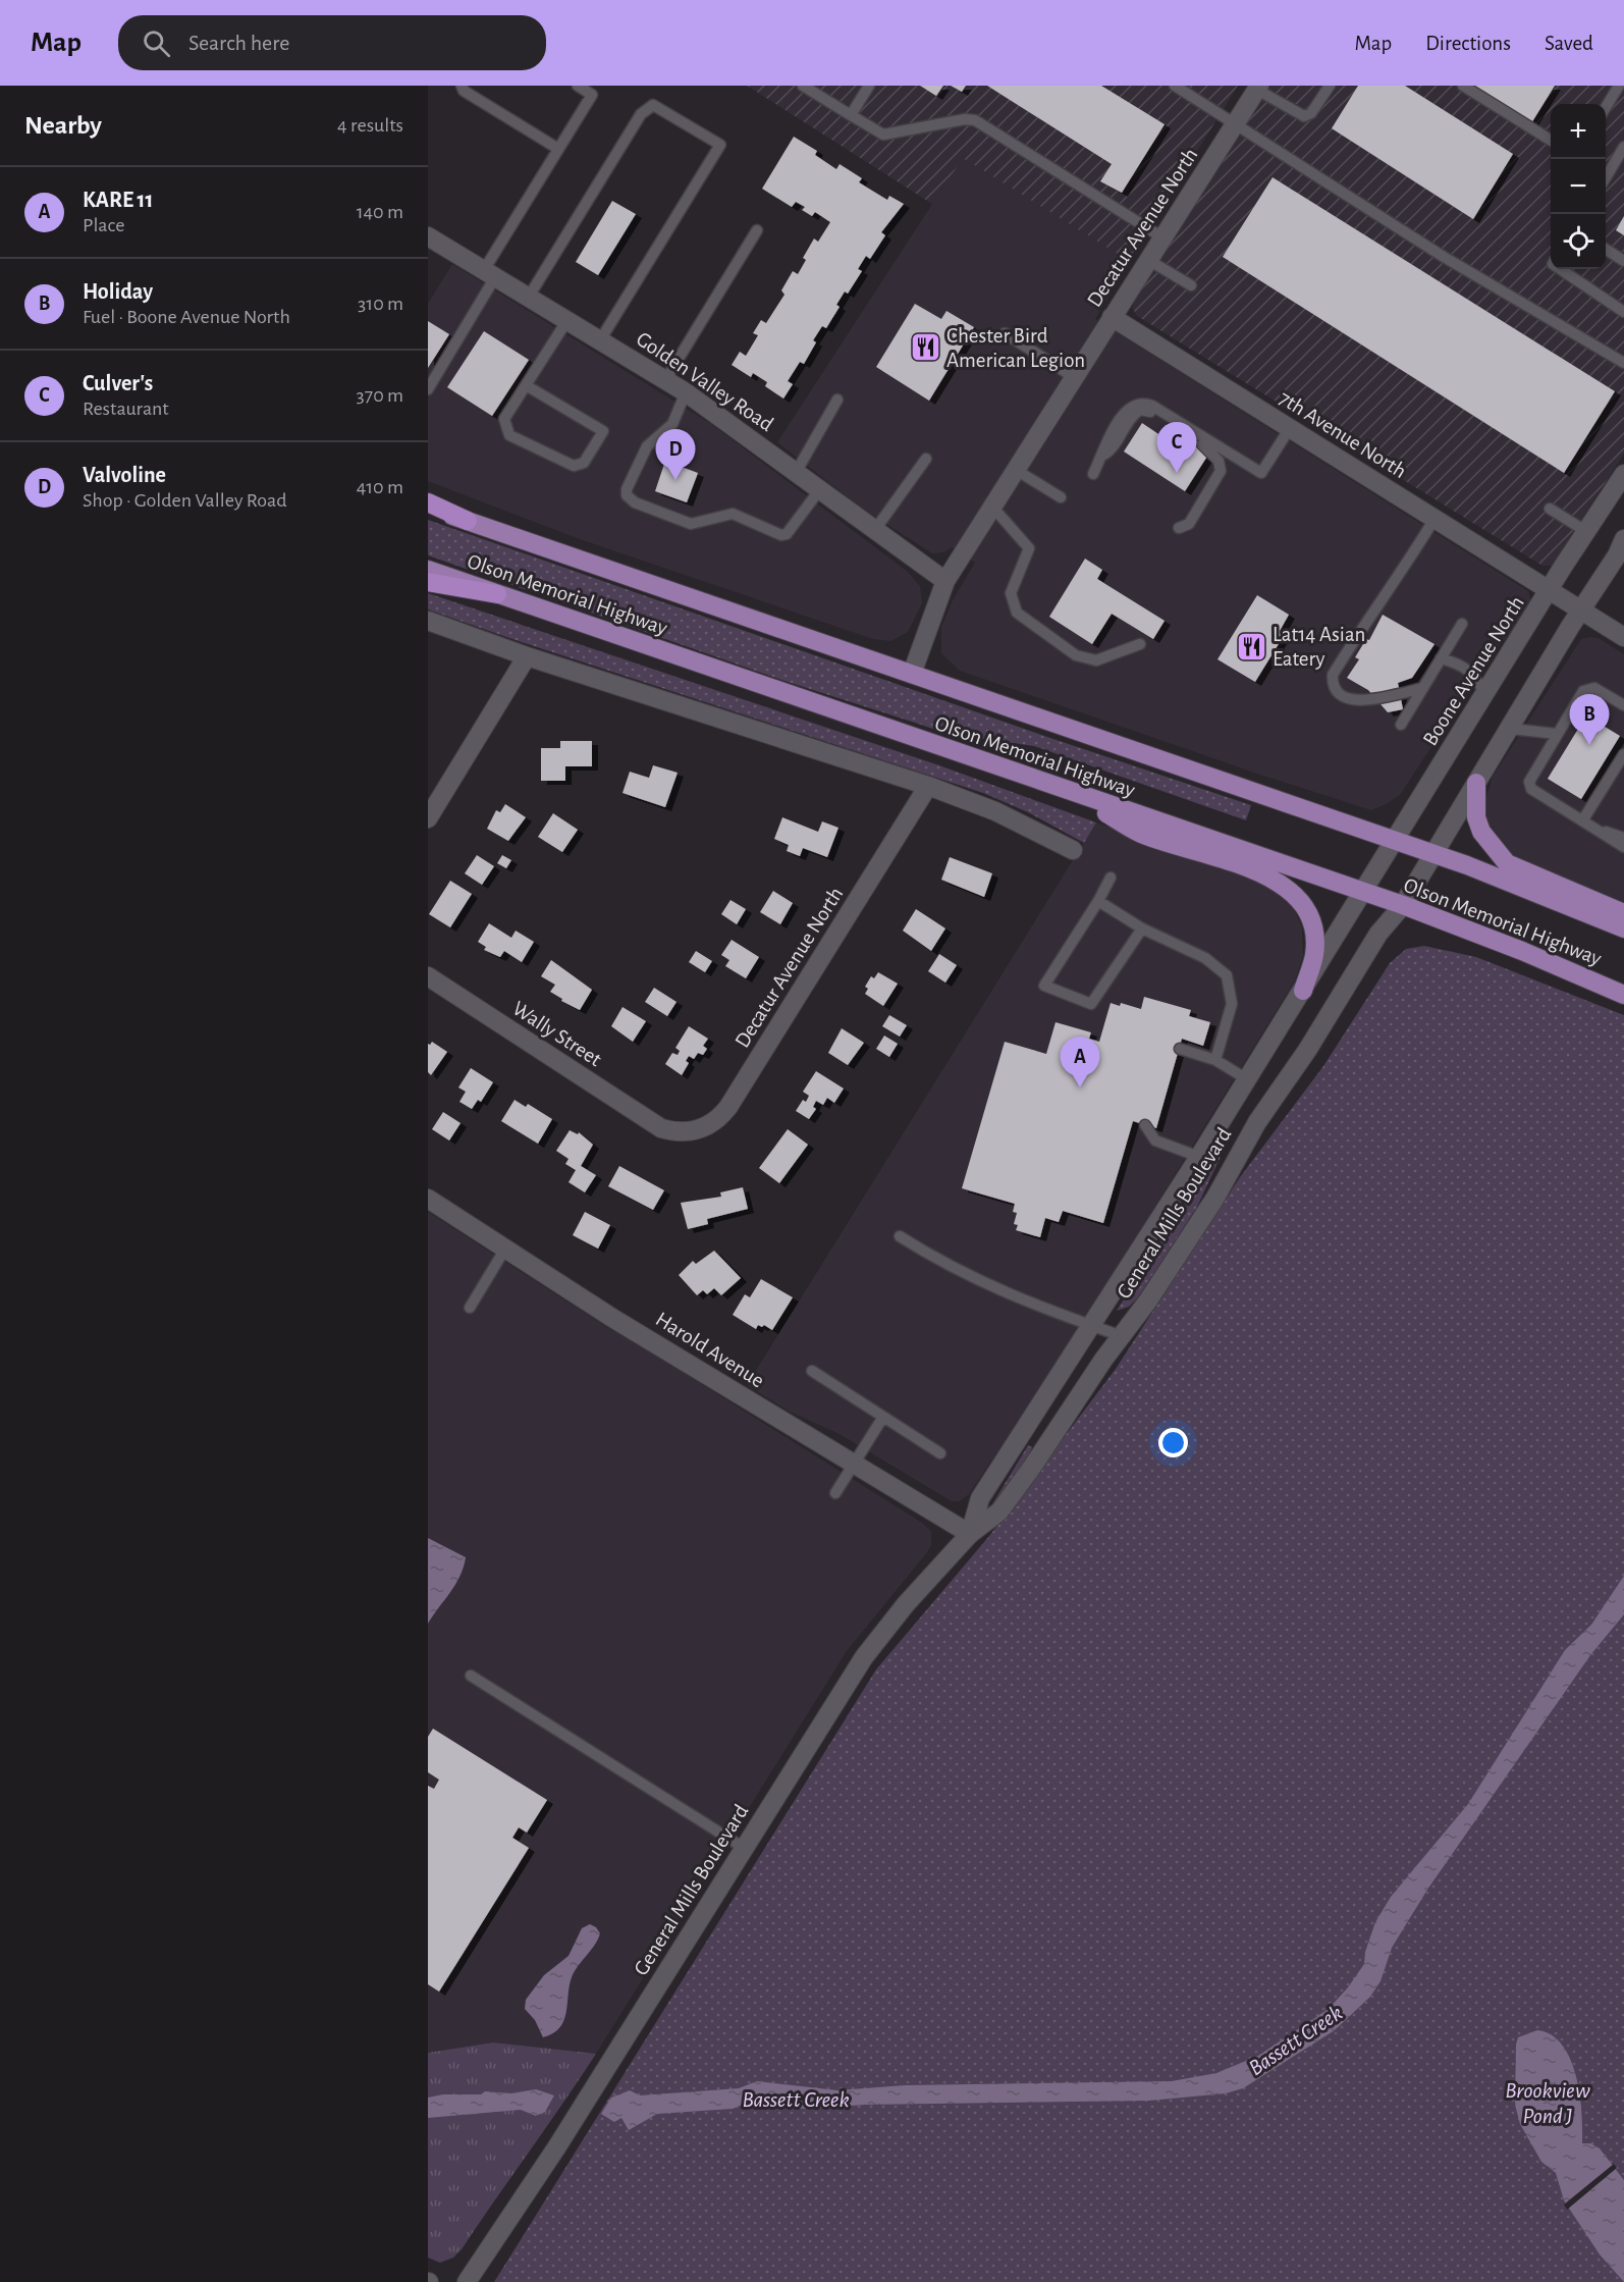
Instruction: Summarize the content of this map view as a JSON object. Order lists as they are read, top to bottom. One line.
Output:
{"streets":{"highway":["Olson Memorial Highway"],"street":["Decatur Avenue North","Golden Valley Road","7th Avenue North","Boone Avenue North","Wally Street","General Mills Boulevard","Harold Avenue"]},"crossings":[["Decatur Avenue North","Golden Valley Road"],["Decatur Avenue North","7th Avenue North"],["Decatur Avenue North","Olson Memorial Highway"],["Decatur Avenue North","Wally Street"],["7th Avenue North","Boone Avenue North"],["Olson Memorial Highway","Boone Avenue North"],["Olson Memorial Highway","General Mills Boulevard"],["Boone Avenue North","General Mills Boulevard"],["General Mills Boulevard","Harold Avenue"]],"water":["Bassett Creek","Brookview Pond J"],"places":{"restaurant":["Chester Bird American Legion","Lat14 Asian Eatery"]},"page":{"header":"Map","search":"Search here","nav":["Map","Directions","Saved"],"heading":["Nearby","4 results"],"map_buttons":["+","−"],"list":[{"mark":"A","name":"KARE 11","note":"Place","value":"140 m"},{"mark":"B","name":"Holiday","note":"Fuel · Boone Avenue North","value":"310 m"},{"mark":"C","name":"Culver's","note":"Restaurant","value":"370 m"},{"mark":"D","name":"Valvoline","note":"Shop · Golden Valley Road","value":"410 m"}],"pins":["C","D","B","A"]}}
